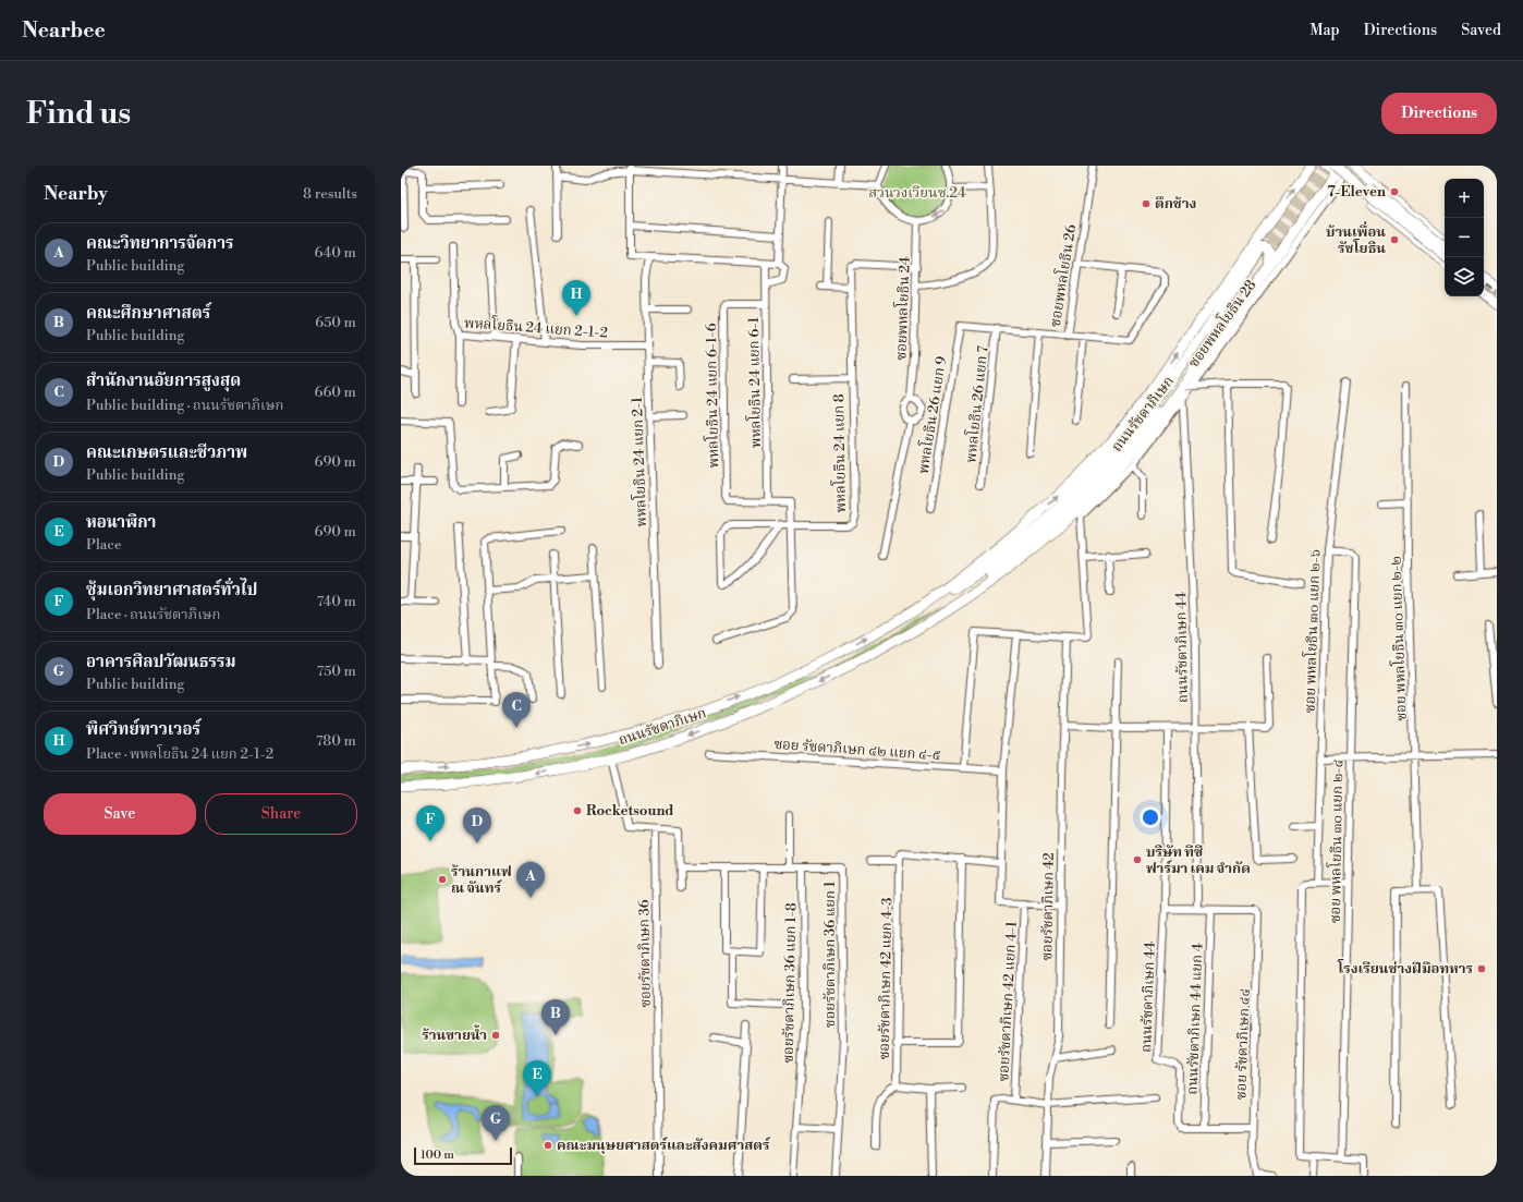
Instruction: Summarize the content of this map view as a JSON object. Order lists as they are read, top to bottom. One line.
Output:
{"streets":{"main road":["ถนนรัชดาภิเษก"],"street":["ซอยพหลโยธิน 26","ซอยพหลโยธิน 24","ซอยพหลโยธิน 28","พหลโยธิน 24 แยก 2-1-2","พหลโยธิน 24 แยก 6-1","พหลโยธิน 24 แยก 6-1-6","พหลโยธิน 26 แยก 7","พหลโยธิน 26 แยก 9","พหลโยธิน 24 แยก 8","พหลโยธิน 24 แยก 2-1","ซอย พหลโยธิน ๓๐ แยก ๒-๖","ซอย พหลโยธิน ๓๐ แยก ๒-๒","ถนนรัชดาภิเษก 44","ซอย รัชดาภิเษก ๔๒ แยก ๔-๕","ซอย พหลโยธิน ๓๐ แยก ๒-๔","ซอยรัชดาภิเษก 42","ซอยรัชดาภิเษก 36","ซอยรัชดาภิเษก 36 แยก 1","ซอยรัชดาภิเษก 42 แยก 4-3","ซอยรัชดาภิเษก 36 แยก 1-8","ซอยรัชดาภิเษก 42 แยก 4-1","ถนนรัชดาภิเษก 44 แยก 4","ซอย รัชดาภิเษก ๔๔"]},"crossings":[["ซอยพหลโยธิน 26","พหลโยธิน 26 แยก 7"],["ซอยพหลโยธิน 26","พหลโยธิน 26 แยก 9"],["ซอยพหลโยธิน 24","พหลโยธิน 24 แยก 8"],["ซอยพหลโยธิน 28","ถนนรัชดาภิเษก"],["ซอยพหลโยธิน 28","ถนนรัชดาภิเษก 44"],["พหลโยธิน 24 แยก 2-1-2","พหลโยธิน 24 แยก 2-1"],["พหลโยธิน 24 แยก 6-1","พหลโยธิน 24 แยก 6-1-6"],["ถนนรัชดาภิเษก","ถนนรัชดาภิเษก 44"],["ซอย พหลโยธิน ๓๐ แยก ๒-๖","ซอย พหลโยธิน ๓๐ แยก ๒-๔"],["ถนนรัชดาภิเษก 44","ถนนรัชดาภิเษก 44 แยก 4"],["ถนนรัชดาภิเษก 44","ซอย รัชดาภิเษก ๔๔"],["ซอยรัชดาภิเษก 36 แยก 1","ซอยรัชดาภิเษก 36 แยก 1-8"],["ถนนรัชดาภิเษก 44 แยก 4","ซอย รัชดาภิเษก ๔๔"]],"parks":["สวนวงเวียนซ.24"],"places":["7-Eleven","ตึกช้าง","บ้านเพื่อน รัชโยธิน","Rocketsound","บริษัท ทีซี ฟาร์มา เคม จำกัด","ร้านกาแฟ ณ จันทร์","โรงเรียนช่างฝีมือทหาร","ร้านขายน้ำ","คณะมนุษยศาสตร์และสังคมศาสตร์"],"scale_bar":"100 m","page":{"header":"Nearbee","nav":["Map","Directions","Saved"],"buttons":["Directions",["Save","Share"]],"title":"Find us","heading":["Nearby","8 results"],"map_buttons":["+","−"],"list":[{"mark":"A","name":"คณะวิทยาการจัดการ","note":"Public building","value":"640 m"},{"mark":"B","name":"คณะศึกษาศาสตร์","note":"Public building","value":"650 m"},{"mark":"C","name":"สำนักงานอัยการสูงสุด","note":"Public building · ถนนรัชดาภิเษก","value":"660 m"},{"mark":"D","name":"คณะเกษตรและชีวภาพ","note":"Public building","value":"690 m"},{"mark":"E","name":"หอนาฬิกา","note":"Place","value":"690 m"},{"mark":"F","name":"ซุ้มเอกวิทยาศาสตร์ทั่วไป","note":"Place · ถนนรัชดาภิเษก","value":"740 m"},{"mark":"G","name":"อาคารศิลปวัฒนธรรม","note":"Public building","value":"750 m"},{"mark":"H","name":"พิศวิทย์ทาวเวอร์","note":"Place · พหลโยธิน 24 แยก 2-1-2","value":"780 m"}],"pins":["H","C","F","D","A","B","E","G"],"scale":"100 m"}}
